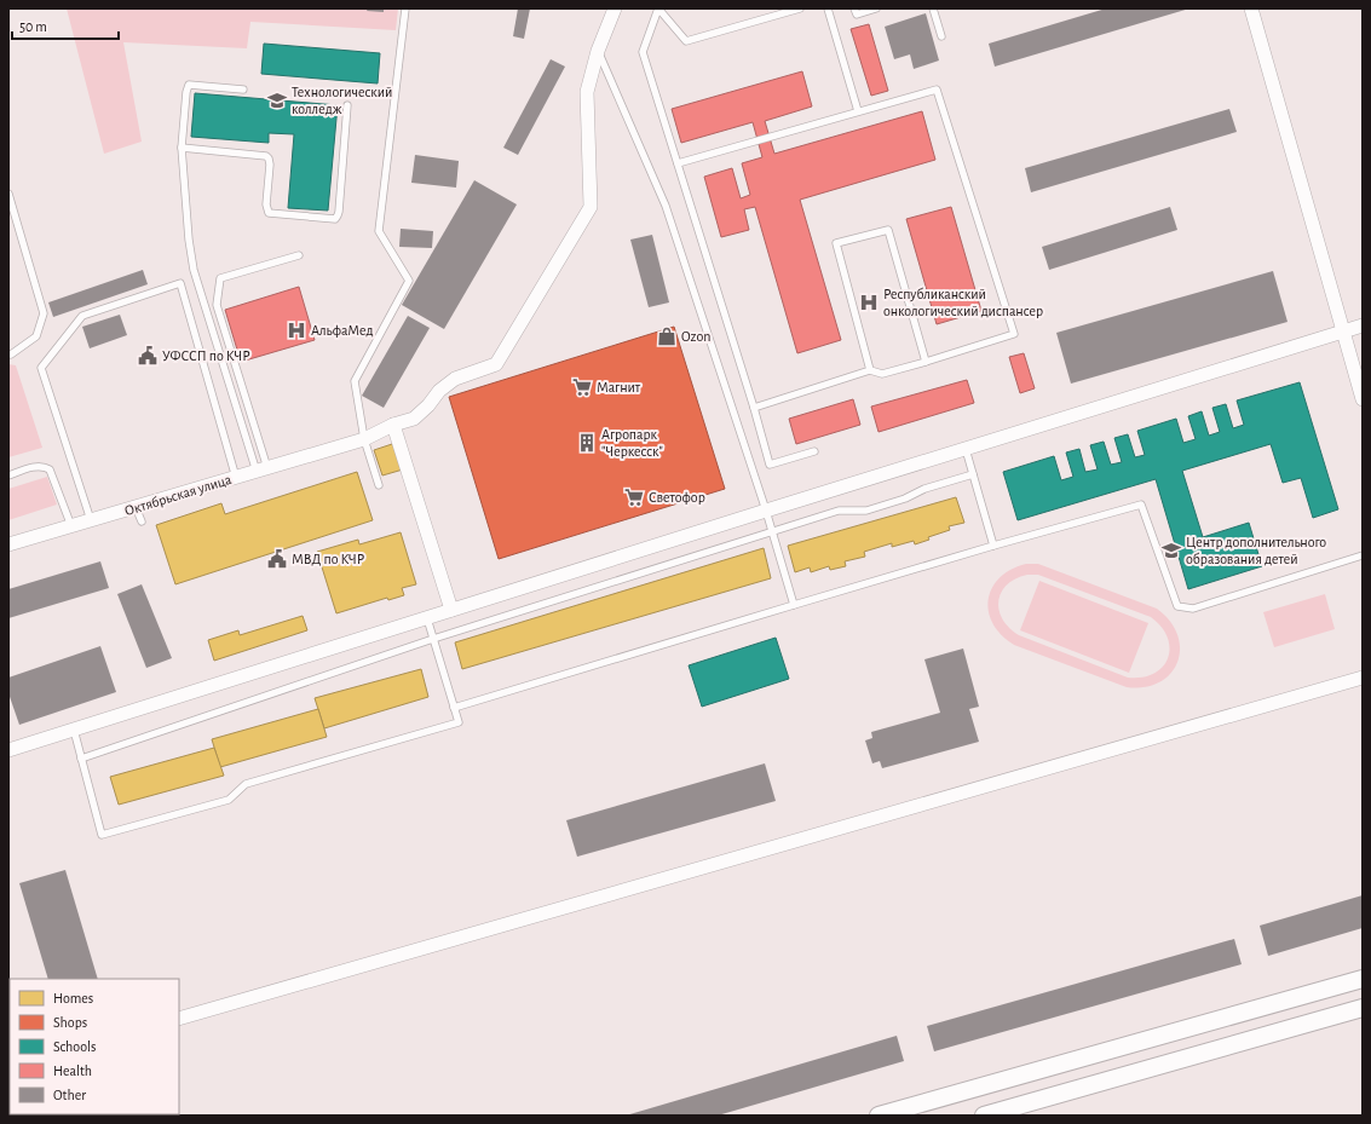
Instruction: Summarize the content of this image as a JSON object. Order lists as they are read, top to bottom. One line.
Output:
{"streets":{"street":["Октябрьская улица"]},"places":{"school or university":["Технологический колледж","Центр дополнительного образования детей"],"hospital":["Республиканский онкологический диспансер","АльфаМед"],"shop":["Ozon"],"public building":["УФССП по КЧР","МВД по КЧР"],"supermarket":["Магнит","Светофор"],"building":["Агропарк \"Черкесск\""]},"legend":["Homes","Shops","Schools","Health","Other"],"scale_bar":"50 m"}
